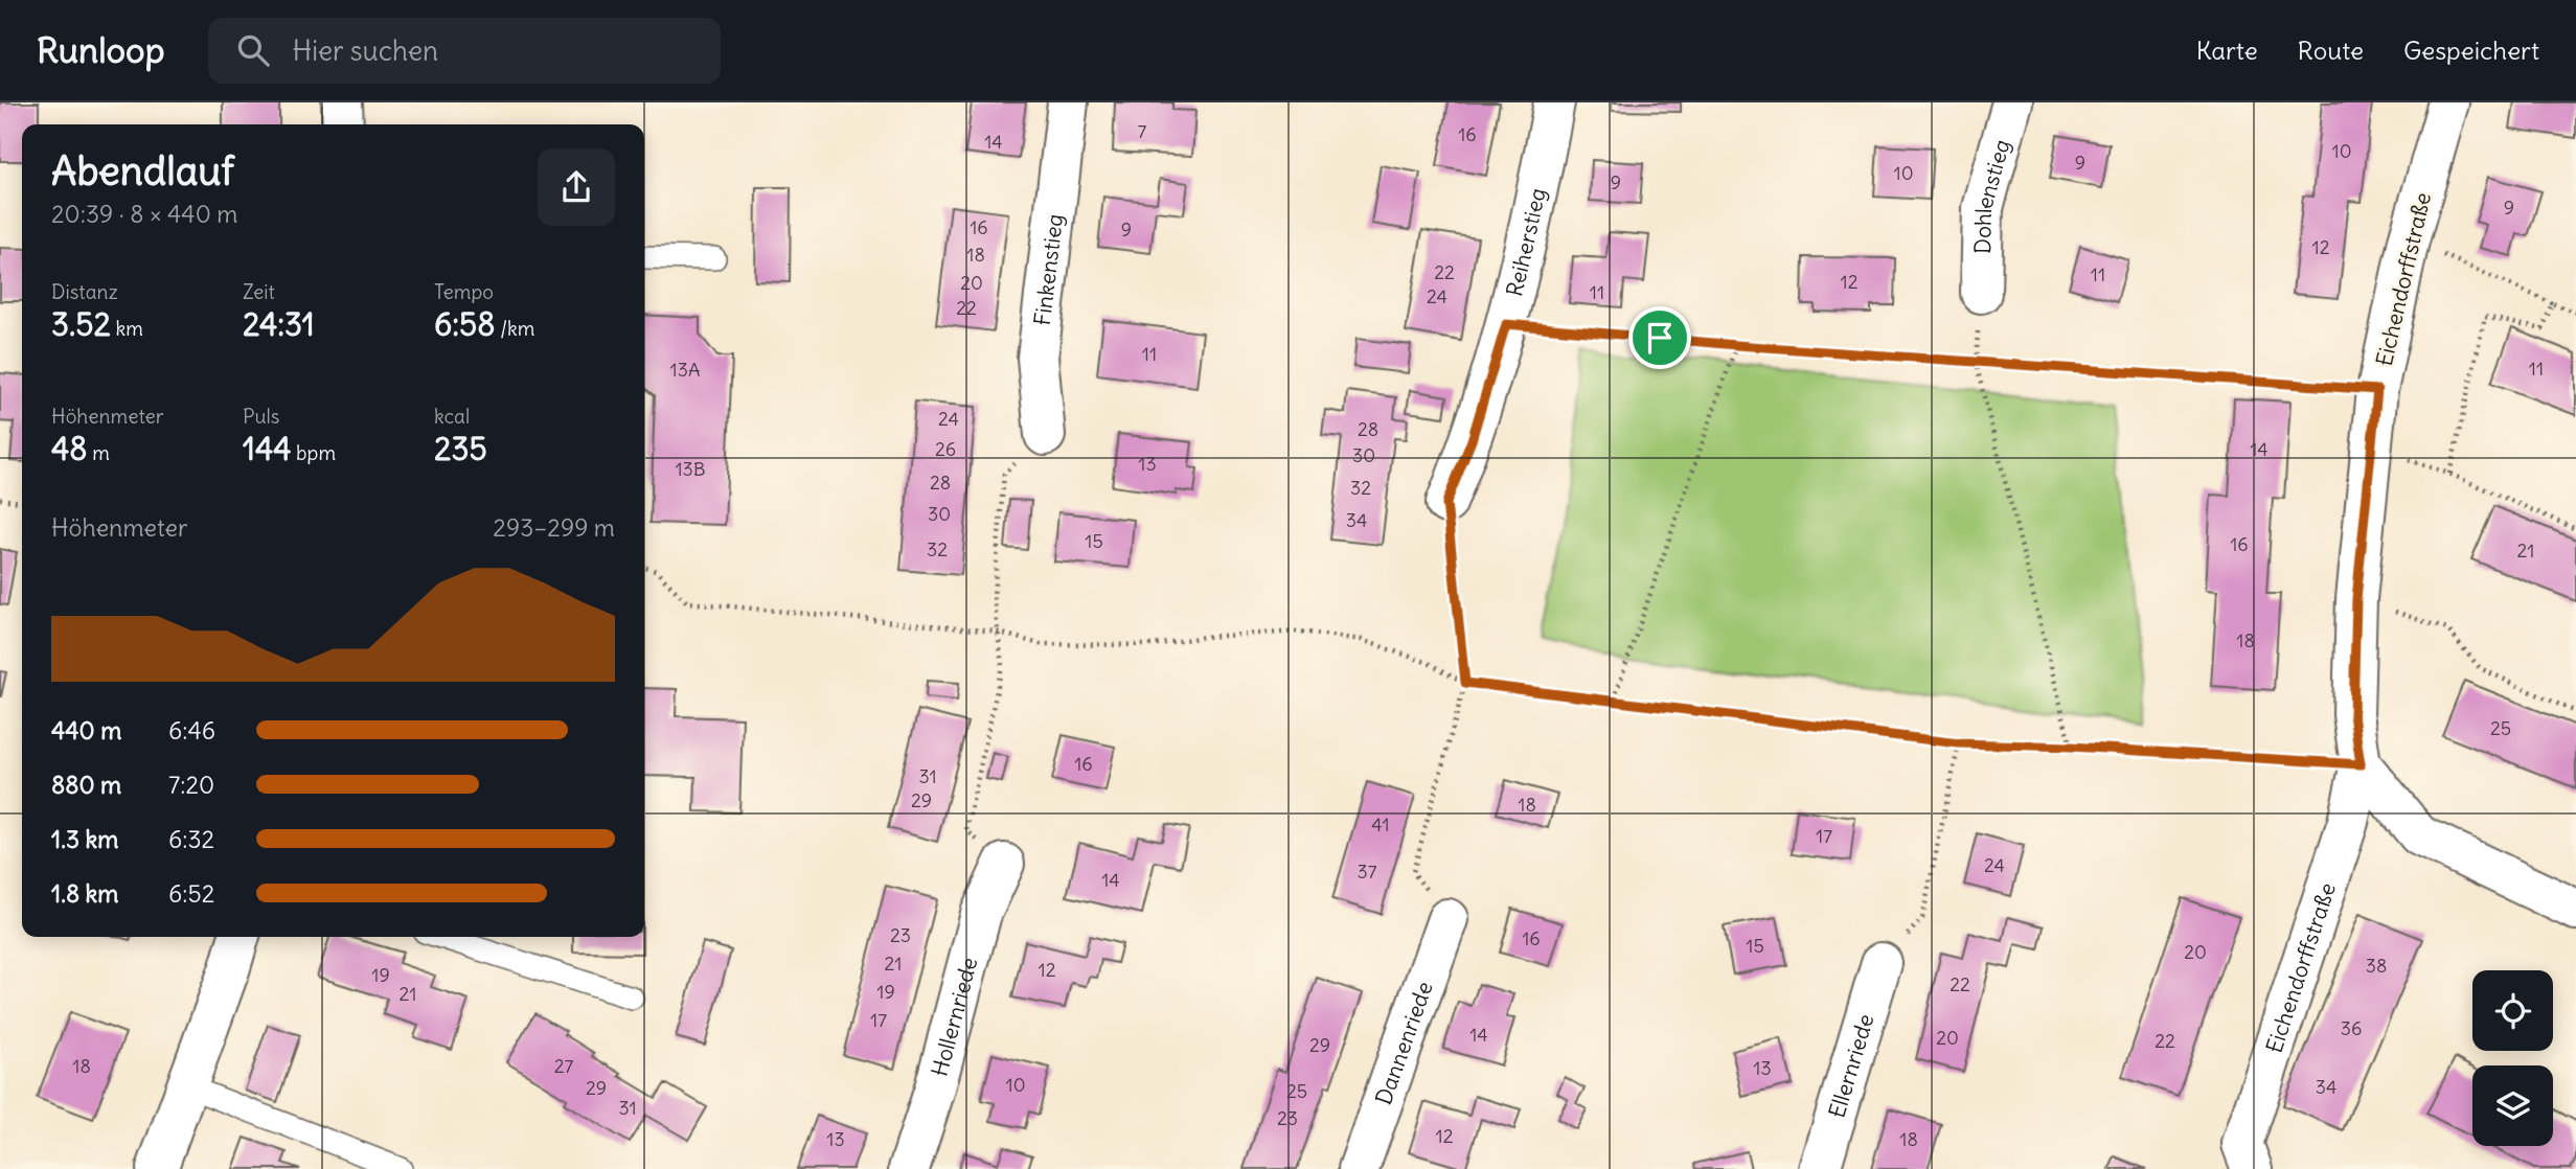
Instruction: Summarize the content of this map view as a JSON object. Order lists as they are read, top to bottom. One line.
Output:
{"streets":{"street":["Dohlenstieg","Reiherstieg","Finkenstieg","Eichendorffstraße","Hollernriede","Dannenriede","Ellernriede"]},"house_numbers":["7","16","14","10","9","10","9","9","16","9","12","18","22","11","12","20","11","24","22","11","11","13A","24","28","26","14","30","13","13B","28","32","30","34","15","16","32","21","18","25","16","31","29","18","41","17","24","37","14","23","16","15","20","21","38","12","19","22","19","21","17","36","14","20","22","29","18","27","13","10","34","29","25","31","23","12","13","18"],"page":{"header":"Runloop","search":"Hier suchen","nav":["Karte","Route","Gespeichert"],"heading":["Abendlauf","20:39 · 8 × 440 m"],"stats":[["Distanz","3.52 km"],["Zeit","24:31"],["Tempo","6:58 /km"],["Höhenmeter","48 m"],["Puls","144 bpm"],["kcal","235"]],"chart":["Höhenmeter","293–299 m"],"list":[{"name":"440 m","note":"6:46"},{"name":"880 m","note":"7:20"},{"name":"1.3 km","note":"6:32"},{"name":"1.8 km","note":"6:52"}]}}
